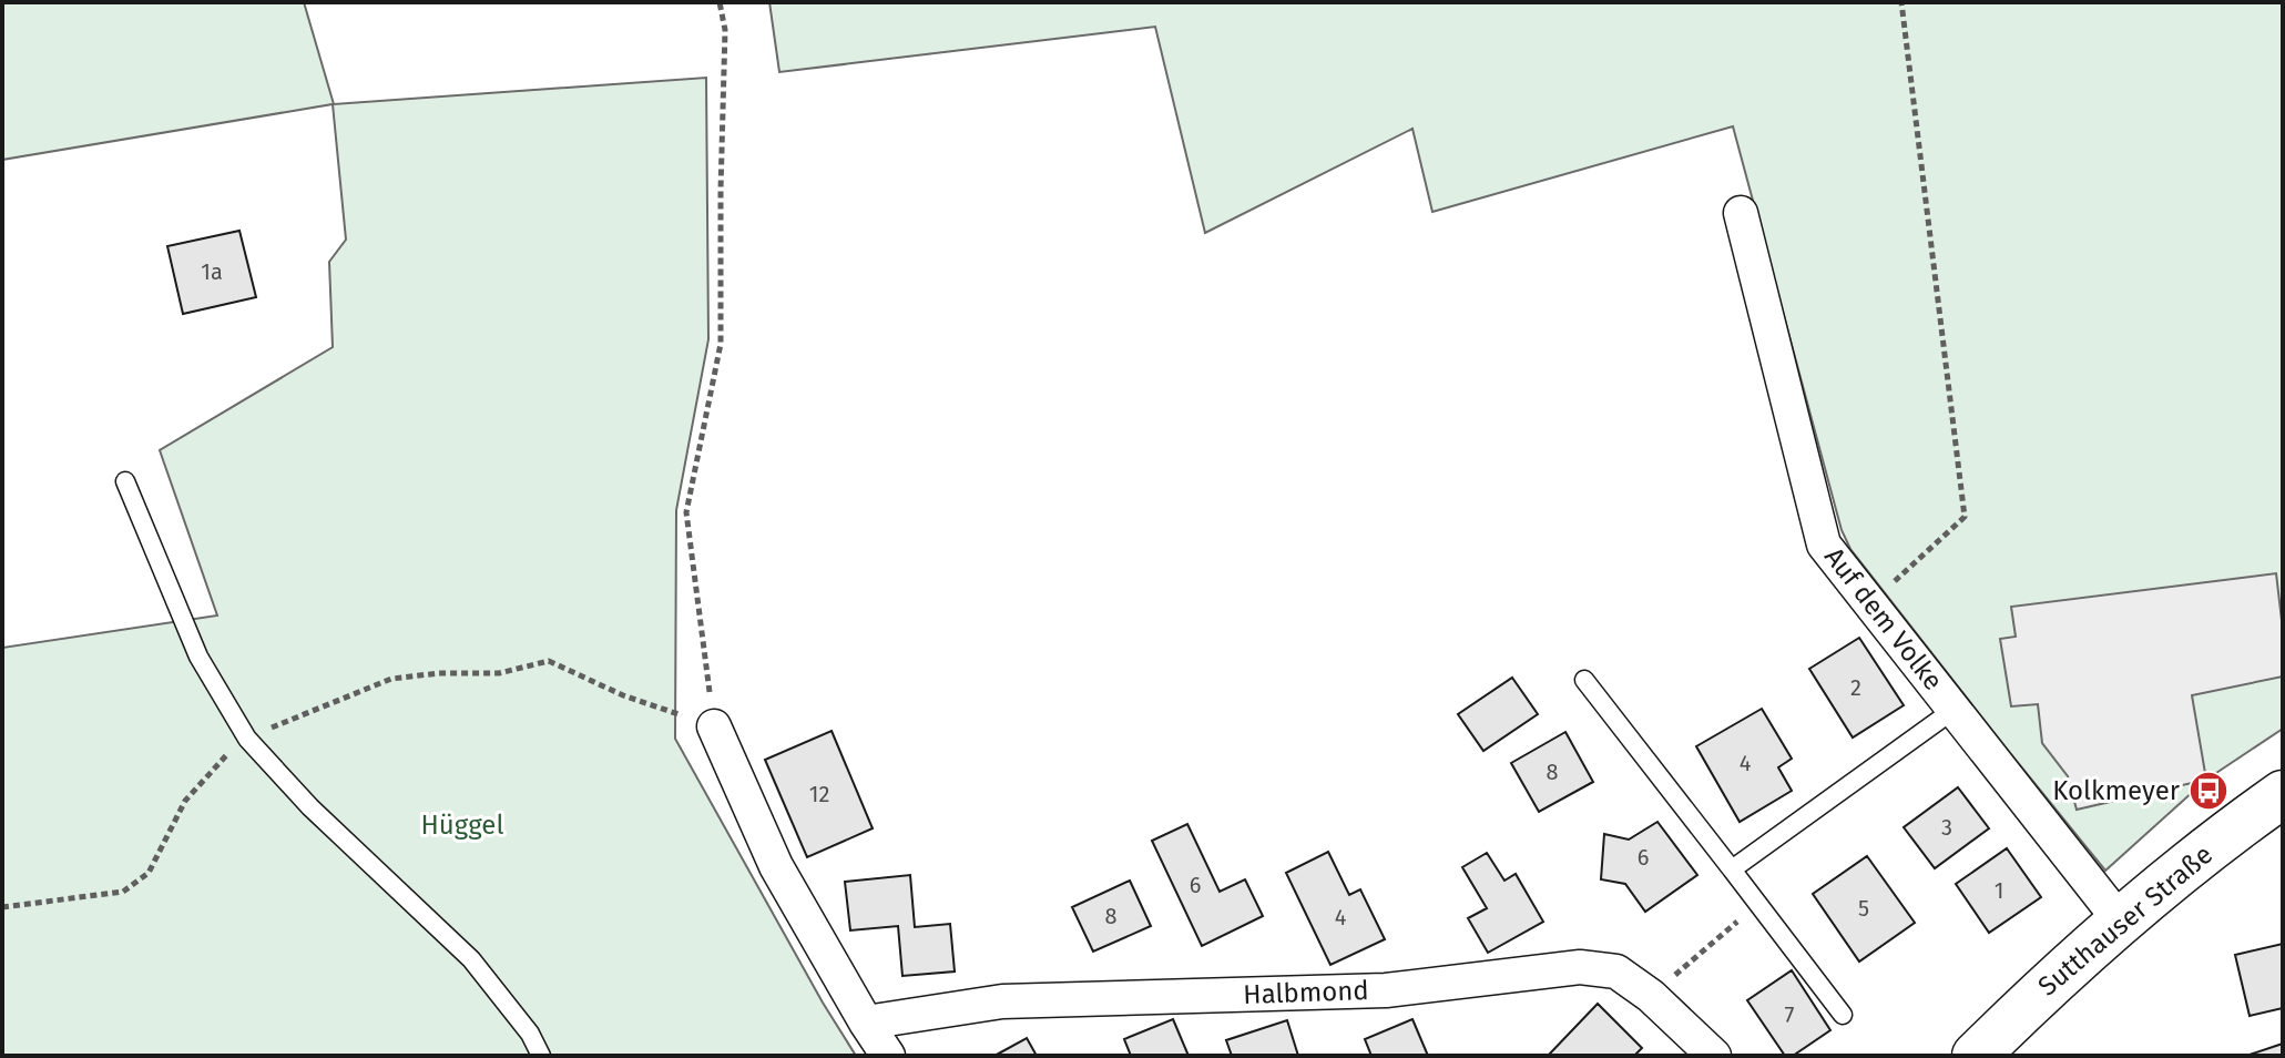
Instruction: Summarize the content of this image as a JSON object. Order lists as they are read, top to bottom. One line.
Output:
{"streets":{"street":["Auf dem Volke","Sutthauser Straße","Halbmond"]},"crossings":[["Auf dem Volke","Sutthauser Straße"]],"parks":["Hüggel"],"places":{"bus stop":["Kolkmeyer"]},"house_numbers":["1a","2","4","8","12","3","6","6","1","5","8","4","7"]}
